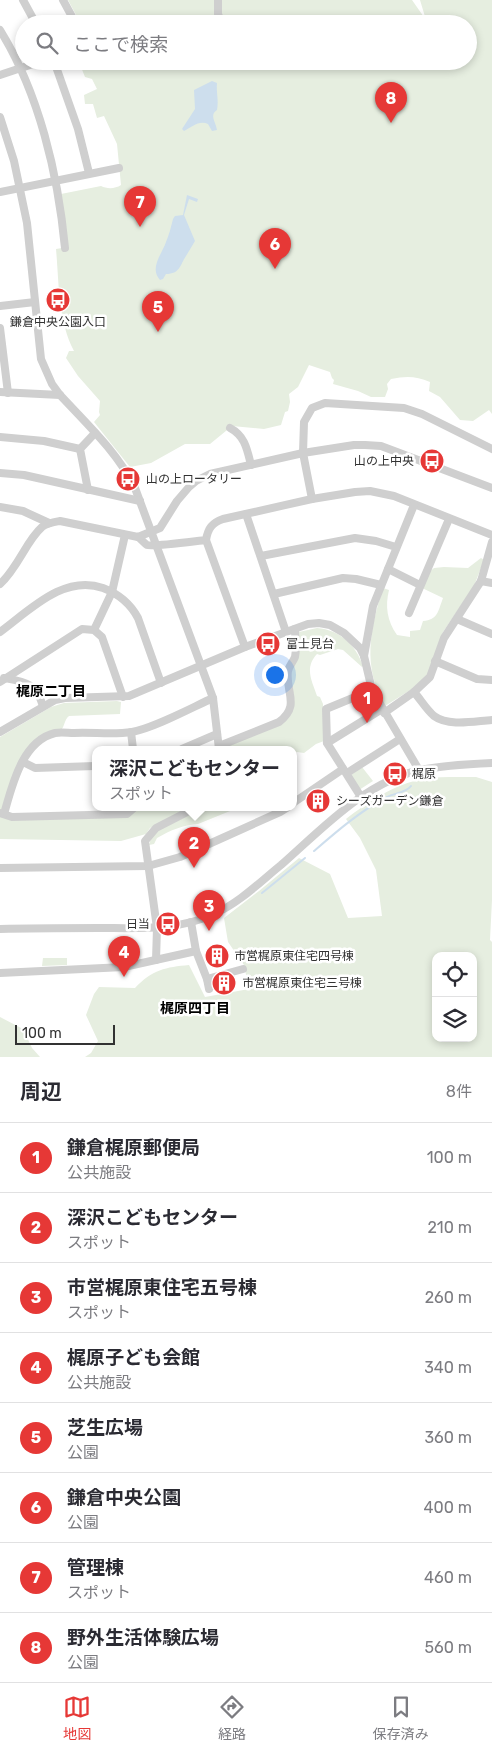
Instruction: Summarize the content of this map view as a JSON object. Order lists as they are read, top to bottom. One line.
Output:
{"districts":["梶原二丁目","梶原四丁目"],"places":{"bus stop":["鎌倉中央公園入口","山の上中央","山の上ロータリー","富士見台","梶原","日当"],"building":["シーズガーデン鎌倉","市営梶原東住宅四号棟","市営梶原東住宅三号棟"]},"scale_bar":"100 m","page":{"search":"ここで検索","pins":["8","7","6","5","1","2","3","4"],"popup":["深沢こどもセンター","スポット"],"scale":"100 m","heading":["周辺","8件"],"list":[{"mark":"1","name":"鎌倉梶原郵便局","note":"公共施設","value":"100 m"},{"mark":"2","name":"深沢こどもセンター","note":"スポット","value":"210 m"},{"mark":"3","name":"市営梶原東住宅五号棟","note":"スポット","value":"260 m"},{"mark":"4","name":"梶原子ども会館","note":"公共施設","value":"340 m"},{"mark":"5","name":"芝生広場","note":"公園","value":"360 m"},{"mark":"6","name":"鎌倉中央公園","note":"公園","value":"400 m"},{"mark":"7","name":"管理棟","note":"スポット","value":"460 m"},{"mark":"8","name":"野外生活体験広場","note":"公園","value":"560 m"}],"nav":["地図","経路","保存済み"]}}
